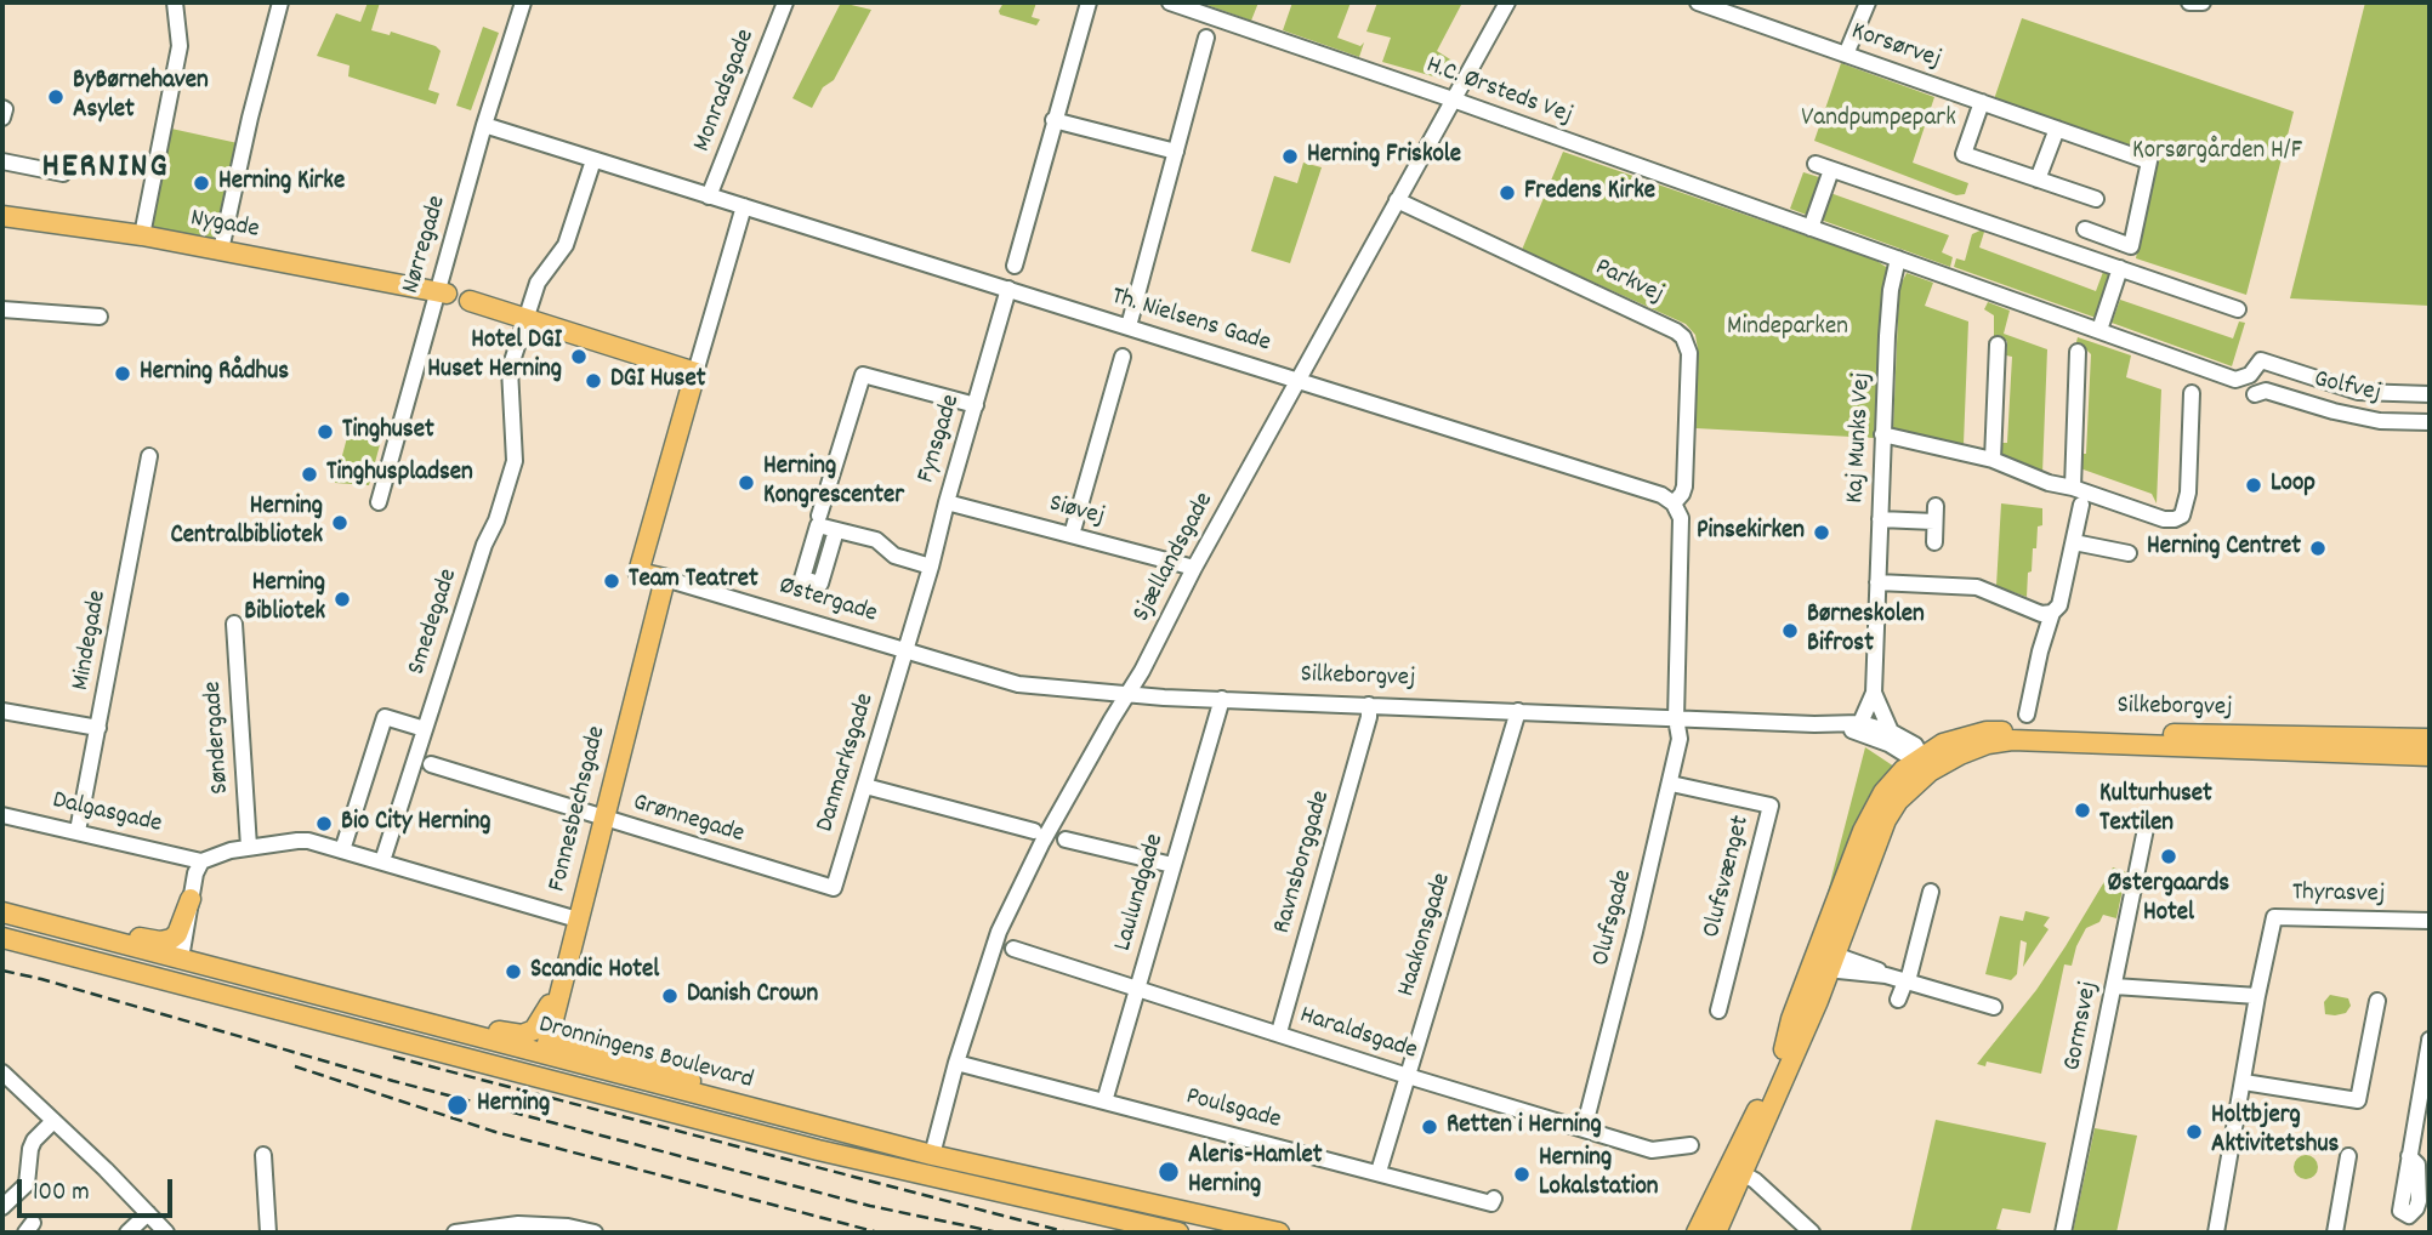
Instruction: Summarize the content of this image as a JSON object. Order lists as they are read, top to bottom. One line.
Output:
{"streets":{"main road":["Nygade","Østergade","Silkeborgvej","Fonnesbechsgade","Dronningens Boulevard"],"street":["Korsørvej","Monradsgade","H.C. Ørsteds Vej","Nørregade","Parkvej","Th. Nielsens Gade","Golfvej","Kaj Munks Vej","Fynsgade","Siøvej","Sjællandsgade","Smedegade","Mindegade","Søndergade","Danmarksgade","Dalgasgade","Grønnegade","Ravnsborggade","Olufsvænget","Laulundgade","Thyrasvej","Olufsgade","Haakonsgade","Gormsvej","Haraldsgade","Poulsgade"]},"crossings":[["Monradsgade","Th. Nielsens Gade"],["H.C. Ørsteds Vej","Kaj Munks Vej"],["H.C. Ørsteds Vej","Sjællandsgade"],["Nygade","Nørregade"],["Nørregade","Th. Nielsens Gade"],["Parkvej","Th. Nielsens Gade"],["Parkvej","Sjællandsgade"],["Th. Nielsens Gade","Fynsgade"],["Th. Nielsens Gade","Sjællandsgade"],["Th. Nielsens Gade","Smedegade"],["Kaj Munks Vej","Silkeborgvej"],["Fynsgade","Siøvej"],["Fynsgade","Østergade"],["Fynsgade","Silkeborgvej"],["Fynsgade","Danmarksgade"],["Siøvej","Sjællandsgade"],["Sjællandsgade","Silkeborgvej"],["Sjællandsgade","Dronningens Boulevard"],["Sjællandsgade","Poulsgade"],["Østergade","Silkeborgvej"],["Østergade","Danmarksgade"],["Østergade","Fonnesbechsgade"],["Mindegade","Dalgasgade"],["Silkeborgvej","Danmarksgade"],["Silkeborgvej","Ravnsborggade"],["Silkeborgvej","Laulundgade"],["Silkeborgvej","Olufsgade"],["Silkeborgvej","Haakonsgade"],["Danmarksgade","Grønnegade"],["Fonnesbechsgade","Grønnegade"],["Fonnesbechsgade","Dronningens Boulevard"],["Ravnsborggade","Haraldsgade"],["Olufsvænget","Olufsgade"],["Laulundgade","Haraldsgade"],["Laulundgade","Poulsgade"],["Olufsgade","Haraldsgade"],["Haakonsgade","Haraldsgade"],["Haakonsgade","Poulsgade"]],"districts":["HERNING"],"parks":["Vandpumpepark","Korsørgården H/F","Mindeparken"],"places":["ByBørnehaven Asylet","Herning Friskole","Herning Kirke","Fredens Kirke","Hotel DGI Huset Herning","Herning Rådhus","DGI Huset","Tinghuset","Tinghuspladsen","Herning Kongrescenter","Loop","Herning Centralbibliotek","Pinsekirken","Herning Centret","Team Teatret","Herning Bibliotek","Børneskolen Bifrost","Kulturhuset Textilen","Bio City Herning","Østergaards Hotel","Scandic Hotel","Danish Crown","Herning","Retten i Herning","Holtbjerg Aktivitetshus","Aleris-Hamlet Herning","Herning Lokalstation"],"scale_bar":"100 m"}
